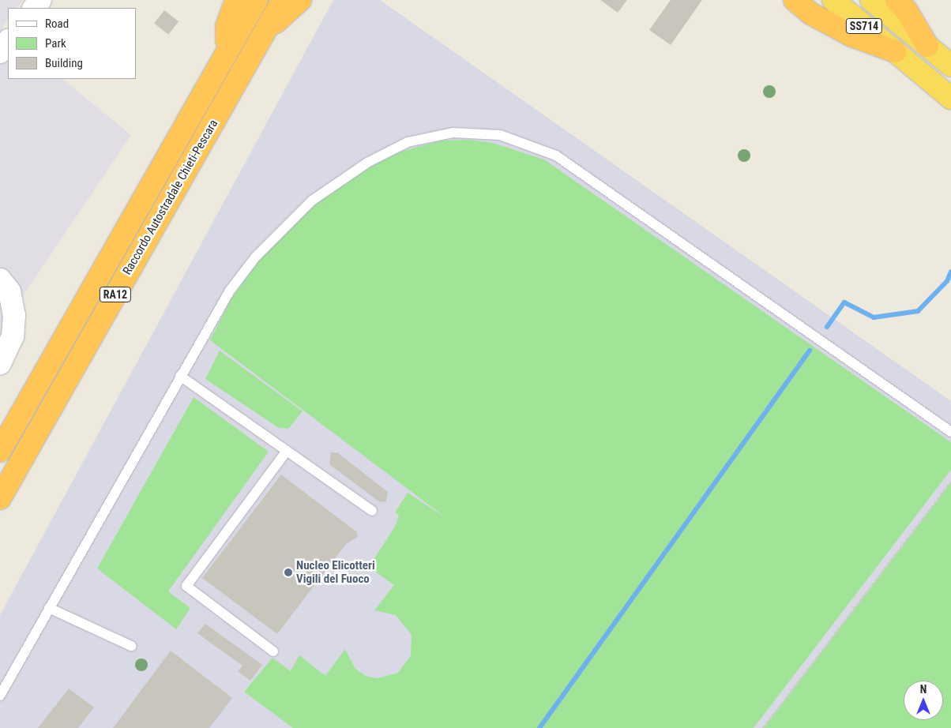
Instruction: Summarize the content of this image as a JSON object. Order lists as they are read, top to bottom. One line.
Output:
{"streets":{"highway":["SS714","Raccordo Autostradale Chieti-Pescara","RA12"]},"places":["Nucleo Elicotteri Vigili del Fuoco"],"legend":["Road","Park","Building"],"north":"top"}
